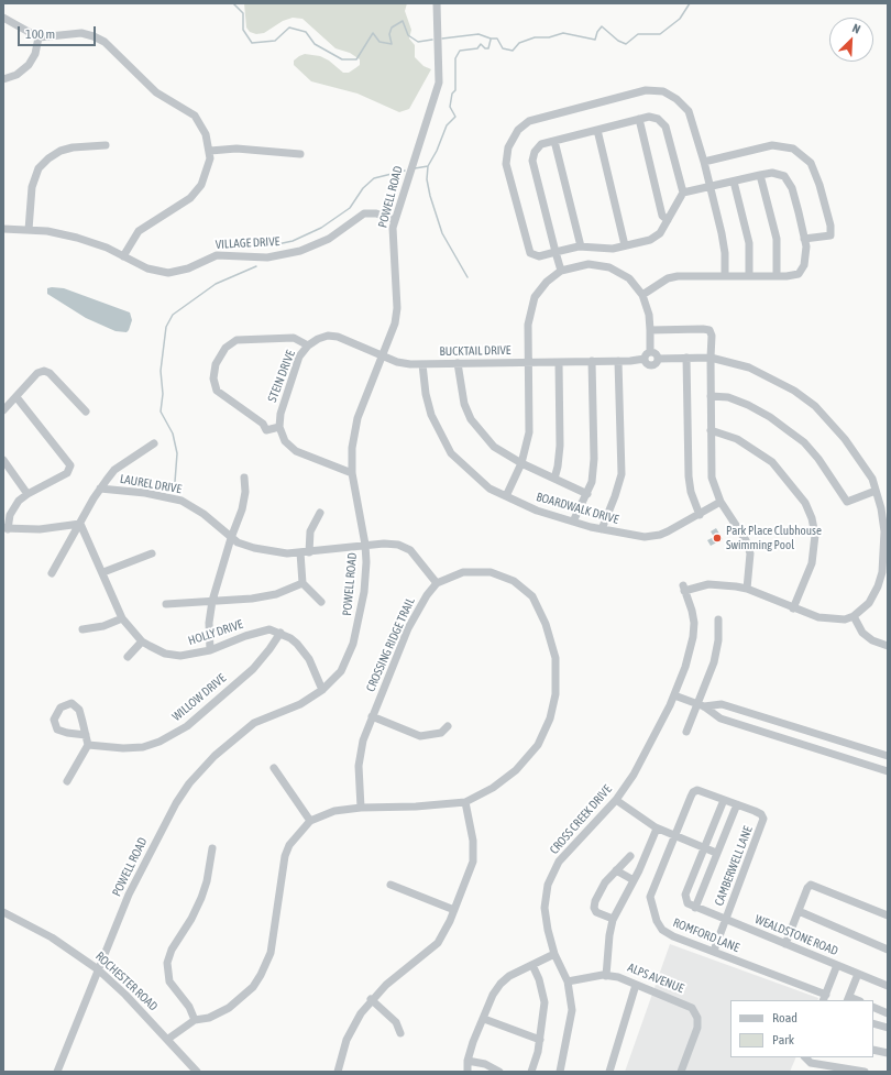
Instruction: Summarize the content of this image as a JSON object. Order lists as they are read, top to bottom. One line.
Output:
{"streets":{"street":["POWELL ROAD","VILLAGE DRIVE","BUCKTAIL DRIVE","STEIN DRIVE","LAUREL DRIVE","BOARDWALK DRIVE","HOLLY DRIVE","CROSSING RIDGE TRAIL","WILLOW DRIVE","CROSS CREEK DRIVE","CAMBERWELL LANE","ROMFORD LANE","WEALDSTONE ROAD","ALPS AVENUE","ROCHESTER ROAD"]},"crossings":[["POWELL ROAD","VILLAGE DRIVE"],["POWELL ROAD","BUCKTAIL DRIVE"],["POWELL ROAD","STEIN DRIVE"],["POWELL ROAD","LAUREL DRIVE"],["POWELL ROAD","ROCHESTER ROAD"],["BUCKTAIL DRIVE","STEIN DRIVE"],["BUCKTAIL DRIVE","BOARDWALK DRIVE"],["LAUREL DRIVE","CROSSING RIDGE TRAIL"],["HOLLY DRIVE","WILLOW DRIVE"],["CROSS CREEK DRIVE","ALPS AVENUE"],["CAMBERWELL LANE","ROMFORD LANE"],["CAMBERWELL LANE","WEALDSTONE ROAD"]],"places":["Park Place Clubhouse Swimming Pool"],"legend":["Road","Park"],"scale_bar":"100 m","north":"top right"}
